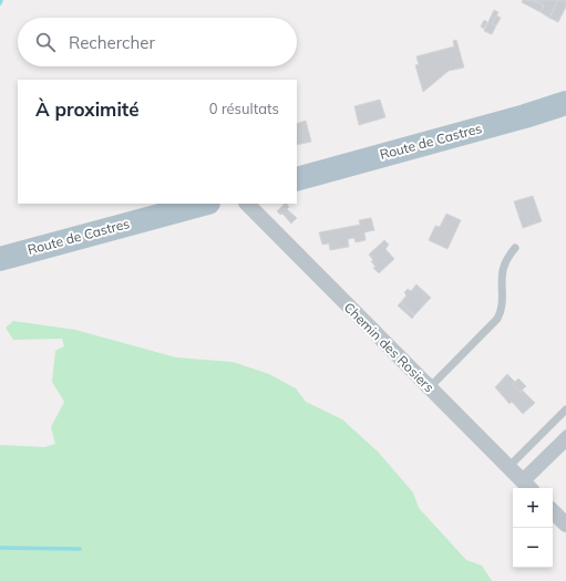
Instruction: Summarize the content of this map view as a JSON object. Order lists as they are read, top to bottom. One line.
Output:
{"streets":{"main road":["Route de Castres"],"street":["Chemin des Rosiers"]},"page":{"search":"Rechercher","heading":["À proximité","0 résultats"],"map_buttons":["+","−"]}}
